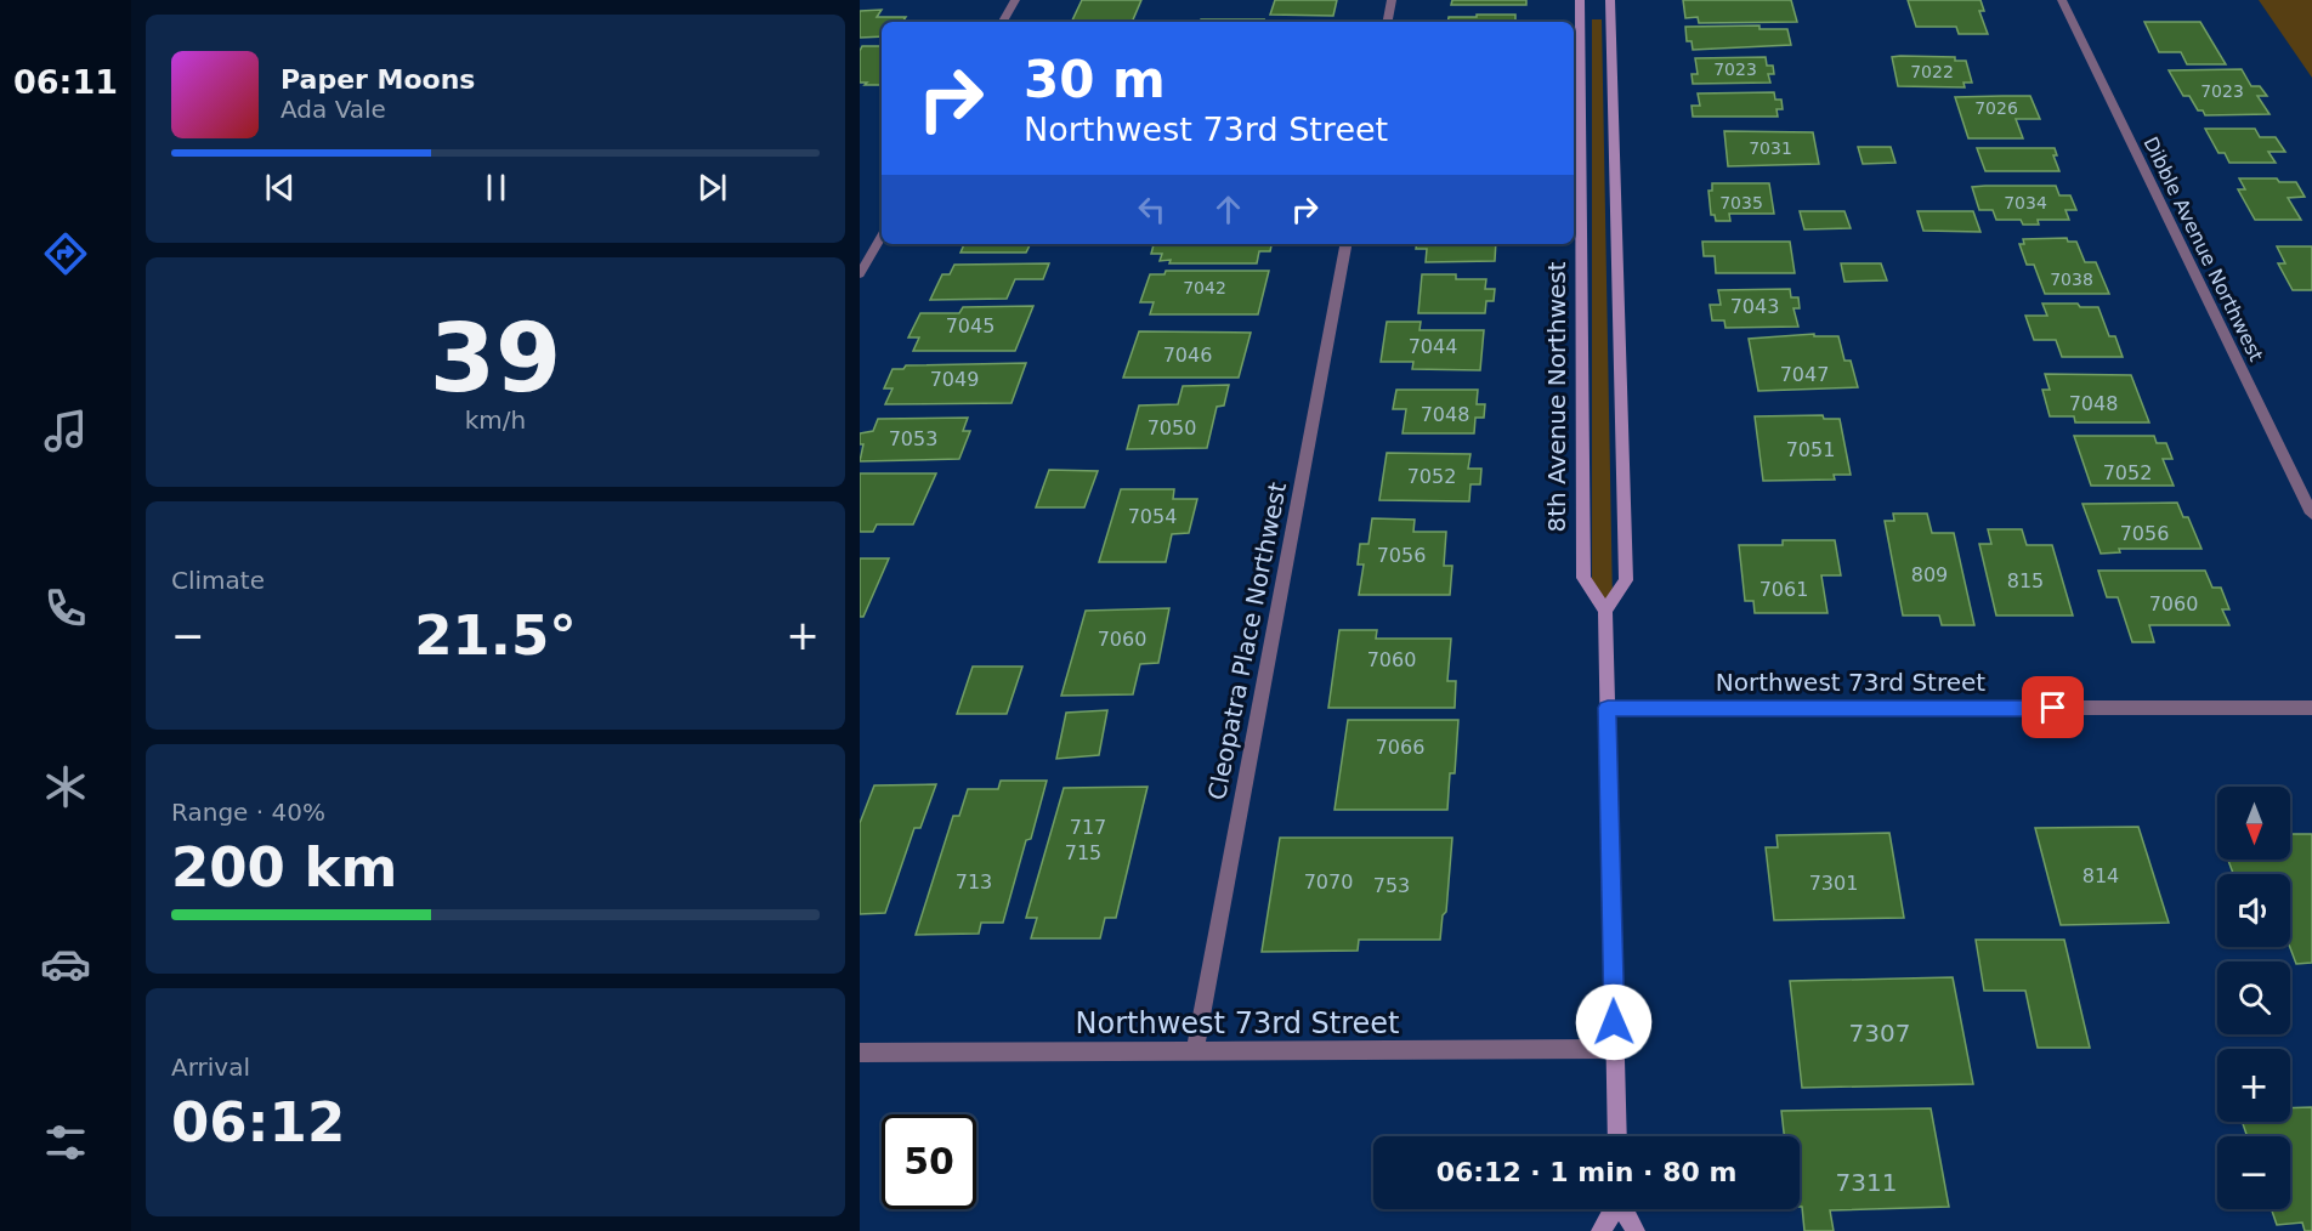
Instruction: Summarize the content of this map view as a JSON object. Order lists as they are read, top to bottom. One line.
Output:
{"streets":{"main road":["8th Avenue Northwest"],"street":["Dibble Avenue Northwest","Cleopatra Place Northwest","Northwest 73rd Street"]},"crossings":[["Cleopatra Place Northwest","Northwest 73rd Street"]],"house_numbers":["7023","7022","7023","7026","7031","7035","7034","7038","7042","7043","7045","7044","7046","7047","7049","7048","7048","7050","7053","7051","7052","7052","7054","7056","7056","809","815","7061","7060","7060","7060","7066","717","715","814","713","7070","7301","753","7307","7311"],"north":"bottom","page":{"tabs":"06:11","turn":["30 m","Northwest 73rd Street"],"song":["Paper Moons","Ada Vale"],"tile":[["39","km/h"],"Climate",["Range · 40%","200 km"],["Arrival","06:12"]],"heat":["−","21.5°","+"],"map_buttons":["+","−"],"limit":"50","trip":"06:12 · 1 min · 80 m"}}
